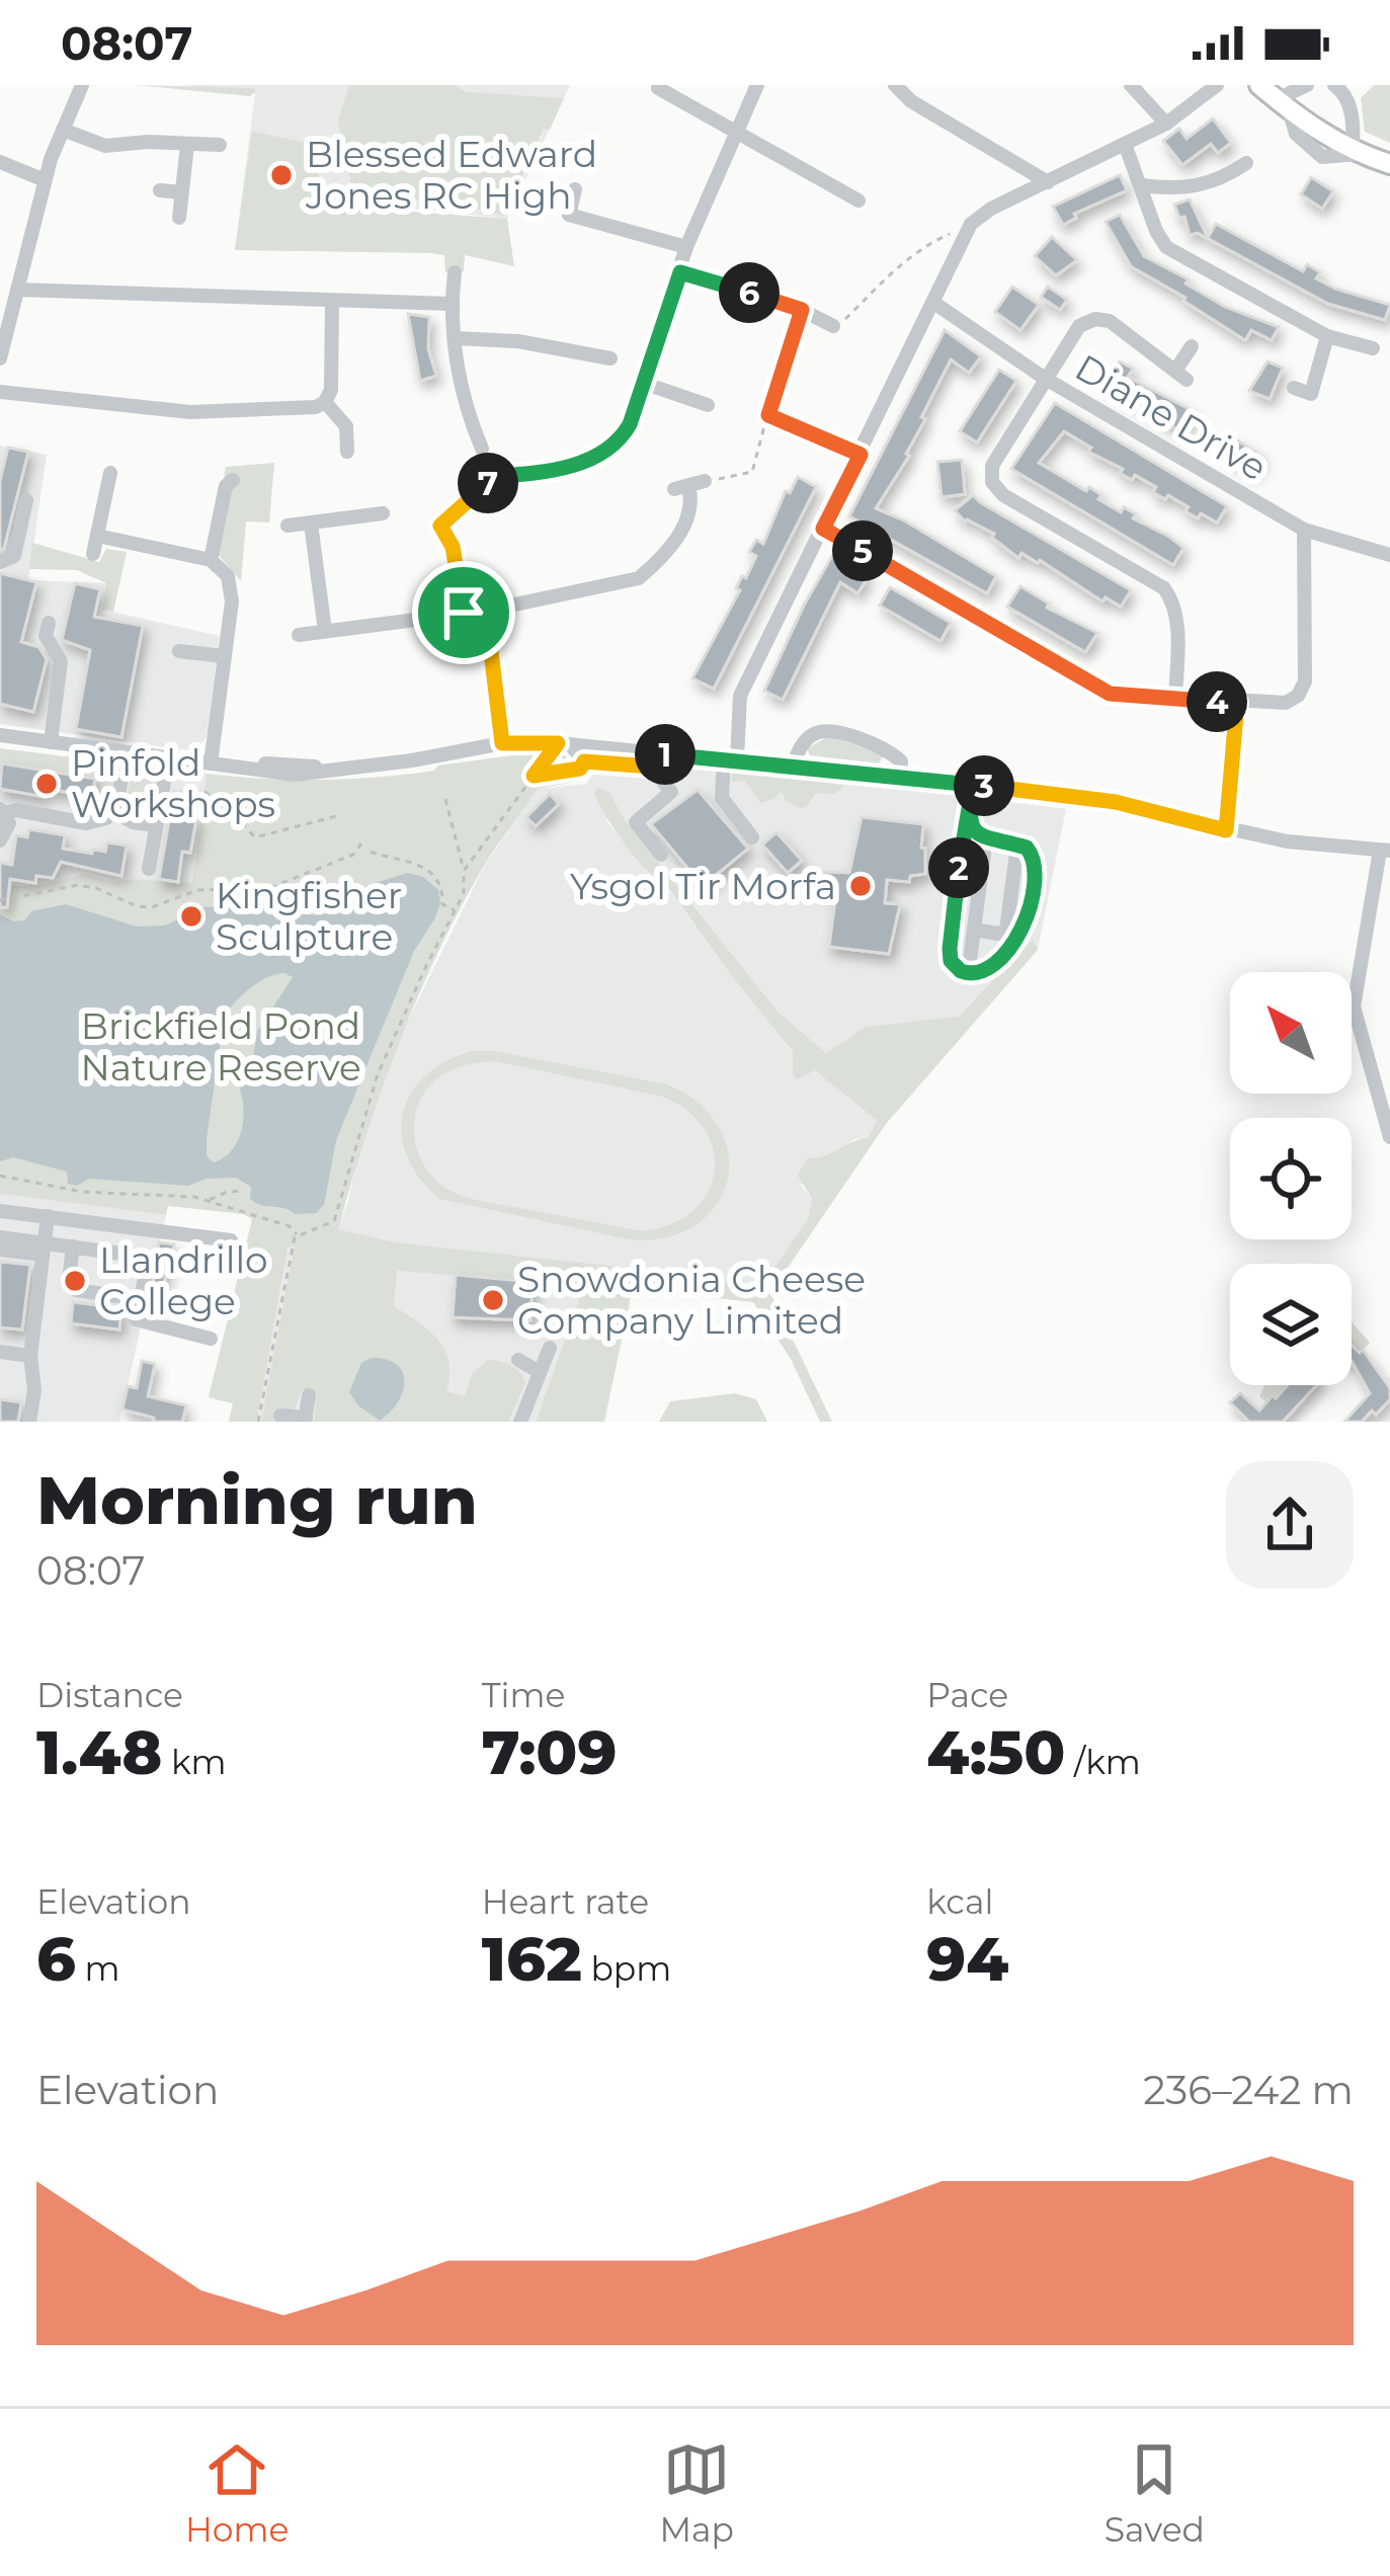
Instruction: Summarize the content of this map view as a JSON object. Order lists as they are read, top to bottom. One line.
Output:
{"streets":{"street":["Diane Drive"]},"parks":["Brickfield Pond Nature Reserve"],"places":["Blessed Edward Jones RC High","Pinfold Workshops","Ysgol Tir Morfa","Kingfisher Sculpture","Llandrillo College","Snowdonia Cheese Company Limited"],"north":"top left","page":{"status":"08:07","pins":["6","7","5","4","1","3","2"],"heading":["Morning run","08:07"],"stats":[["Distance","1.48 km"],["Time","7:09"],["Pace","4:50 /km"],["Elevation","6 m"],["Heart rate","162 bpm"],["kcal","94"]],"chart":["Elevation","236–242 m"],"tabs":["Home","Map","Saved"]}}
